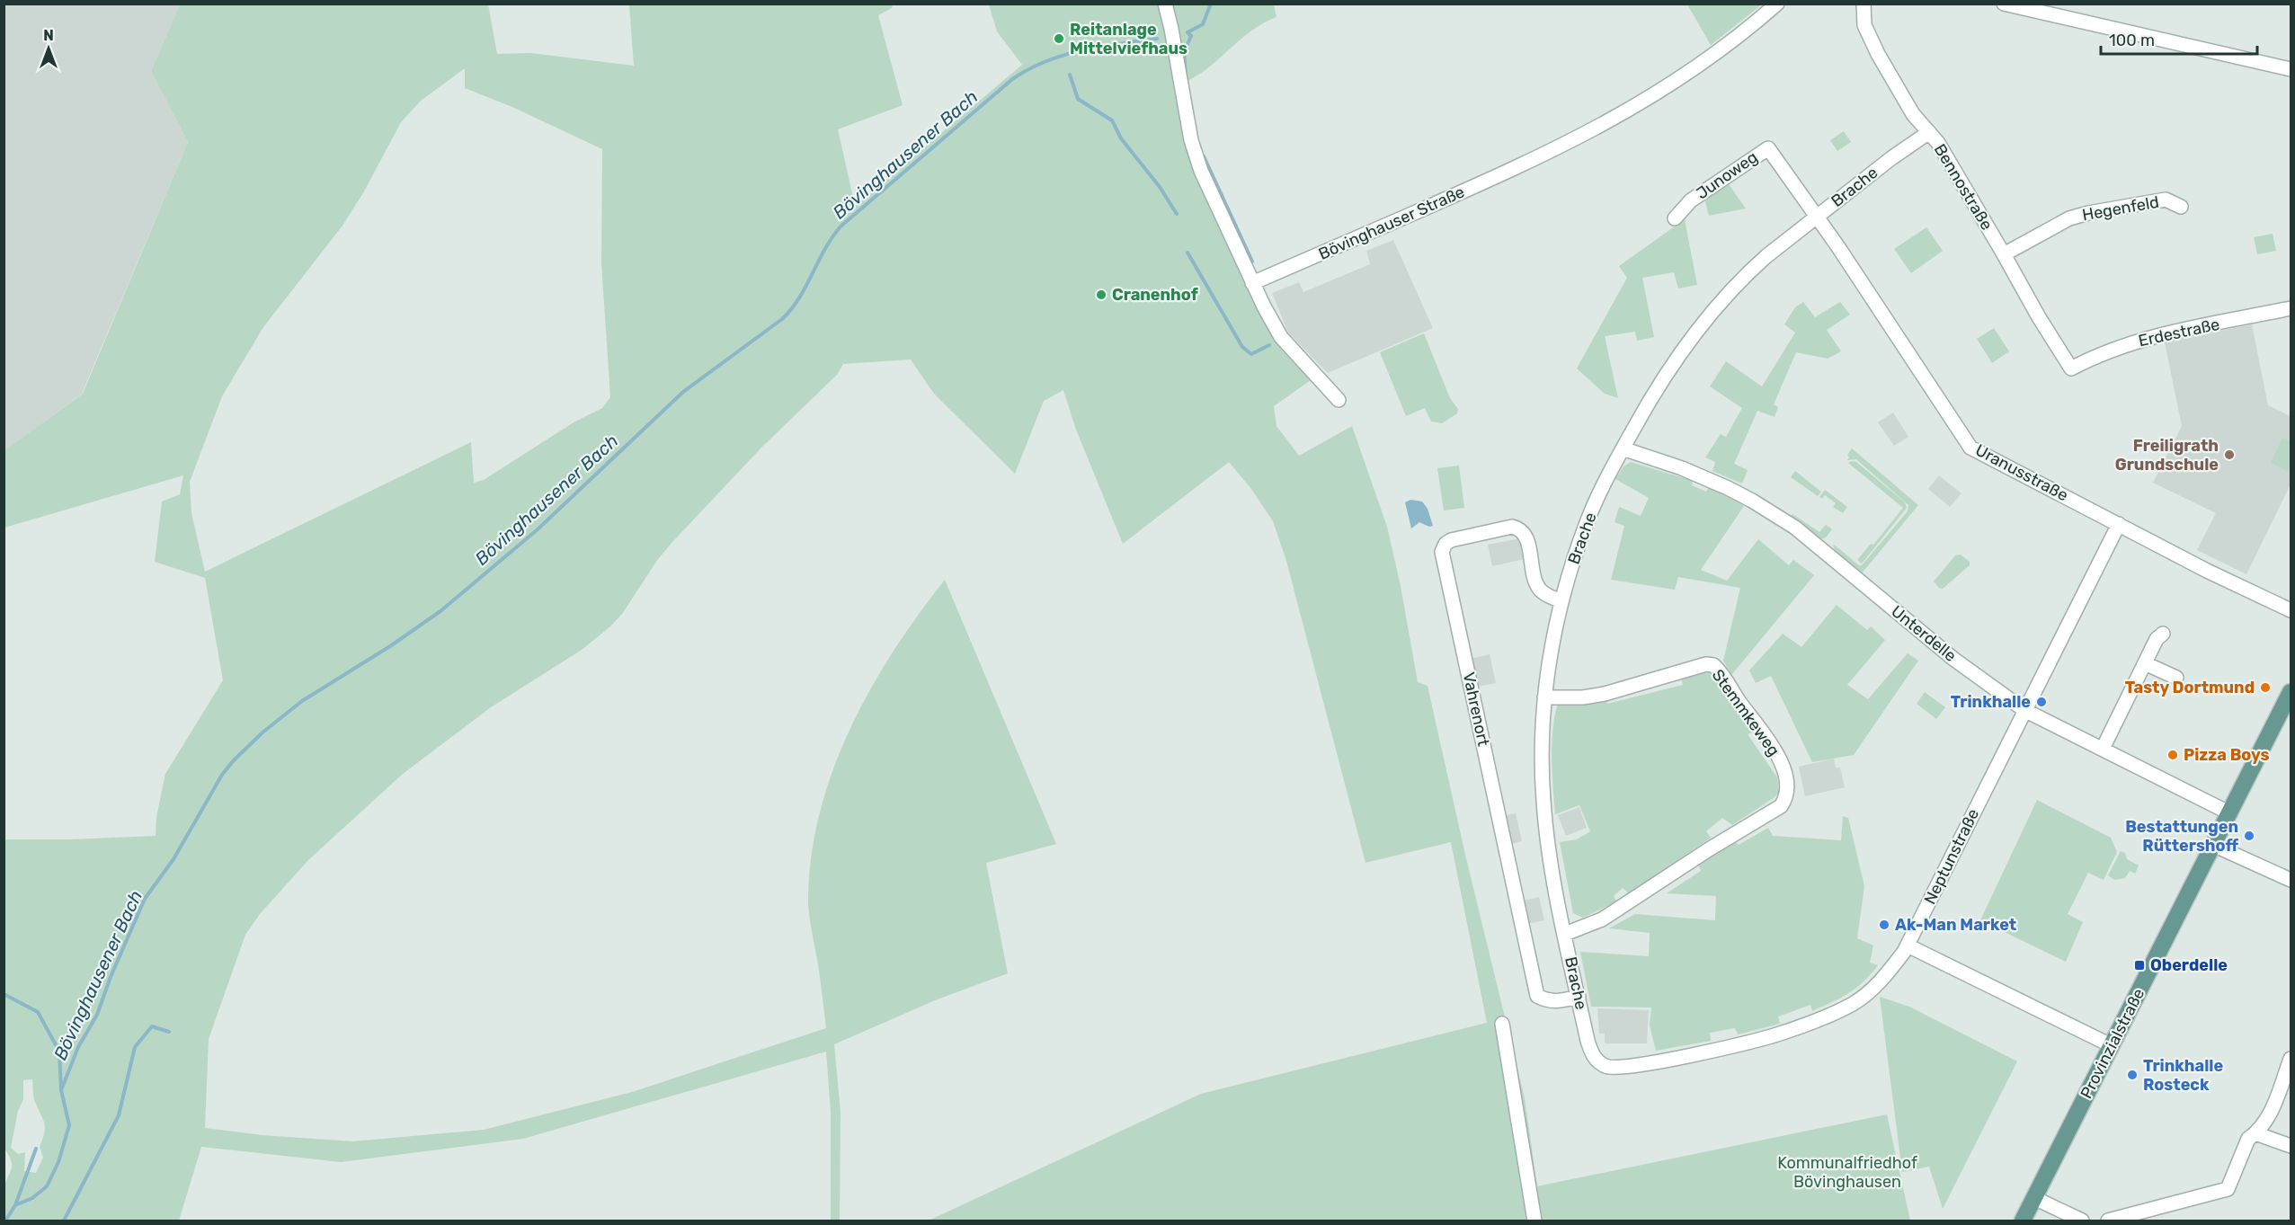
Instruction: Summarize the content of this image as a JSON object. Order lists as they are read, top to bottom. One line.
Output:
{"streets":{"main road":["Provinzialstraße"],"street":["Junoweg","Brache","Bennostraße","Hegenfeld","Bövinghauser Straße","Erdestraße","Uranusstraße","Unterdelle","Vahrenort","Stemmkeweg","Neptunstraße"]},"crossings":[["Junoweg","Brache"],["Junoweg","Uranusstraße"],["Brache","Bennostraße"],["Brache","Uranusstraße"],["Brache","Unterdelle"],["Brache","Vahrenort"],["Brache","Stemmkeweg"],["Brache","Neptunstraße"],["Bennostraße","Hegenfeld"],["Bennostraße","Erdestraße"],["Uranusstraße","Neptunstraße"],["Unterdelle","Neptunstraße"],["Unterdelle","Provinzialstraße"]],"water":["Bövinghausener Bach"],"parks":["Kommunalfriedhof Bövinghausen"],"places":{"other":["Reitanlage Mittelviefhaus","Cranenhof","Freiligrath Grundschule","Tasty Dortmund","Trinkhalle","Pizza Boys","Bestattungen Rüttershoff","Ak-Man Market","Trinkhalle Rosteck"],"transit":["Oberdelle"]},"scale_bar":"100 m","north":"top"}
